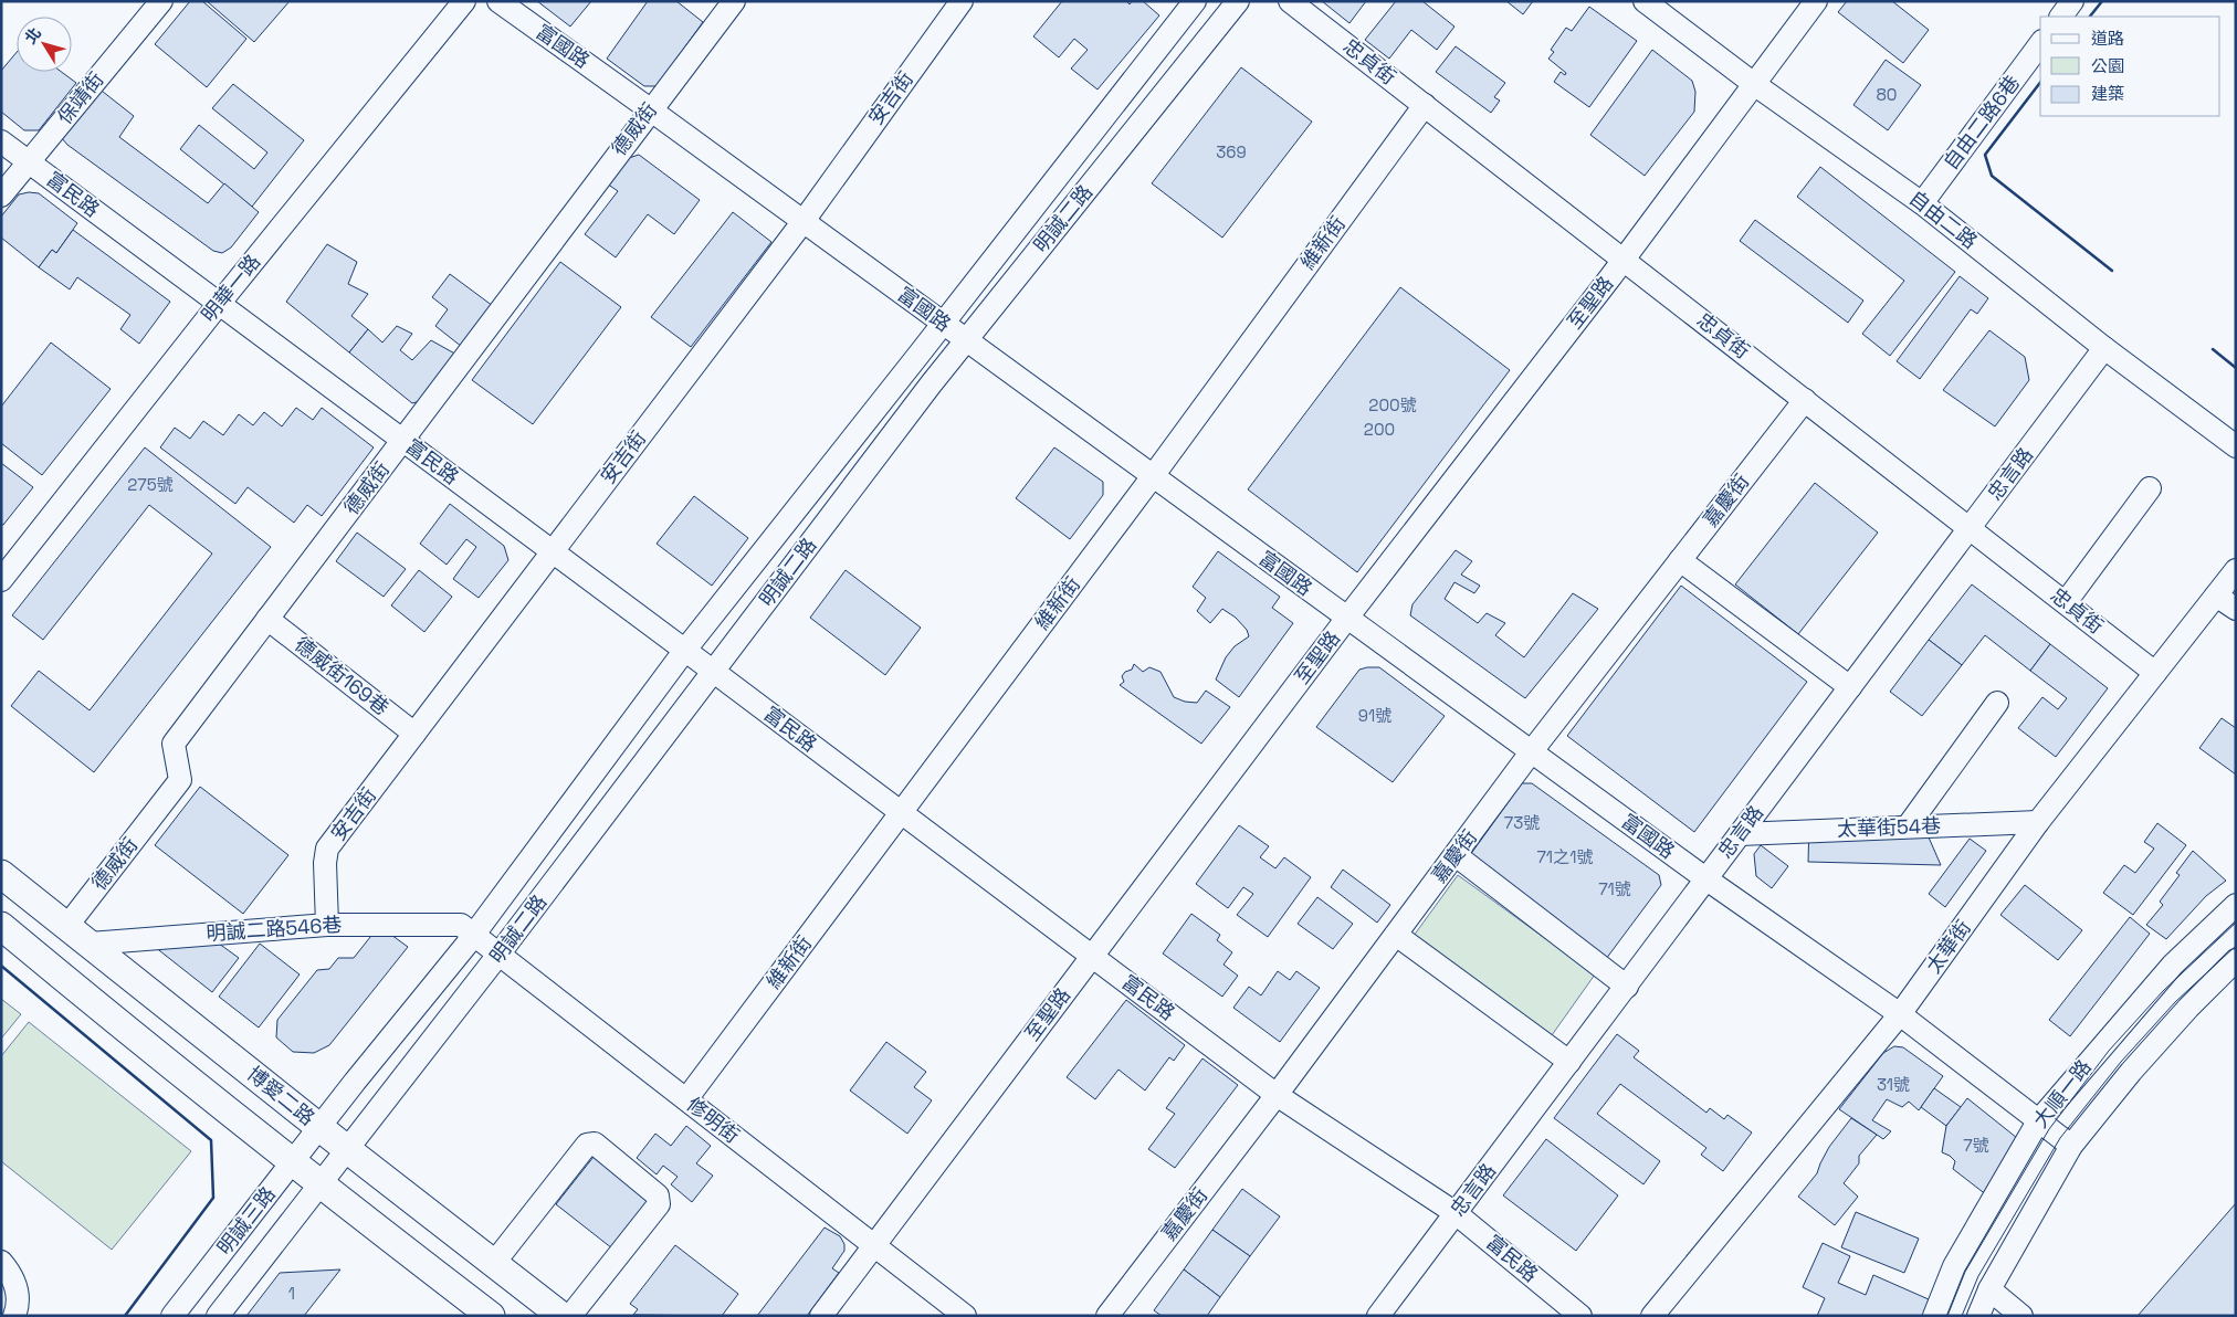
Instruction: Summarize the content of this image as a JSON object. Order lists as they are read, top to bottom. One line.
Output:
{"streets":{"main road":["博愛二路"],"street":["富國路","忠貞街","保靖街","安吉街","自由二路6巷","德威街","富民路","明誠二路","自由二路","維新街","明華一路","至聖路","忠言路","嘉慶街","德威街169巷","太華街54巷","明誠二路546巷","太華街","大順一路","修明街","明誠三路"]},"crossings":[["富國路","安吉街"],["富國路","德威街"],["富國路","明誠二路"],["富國路","維新街"],["富國路","至聖路"],["富國路","忠言路"],["富國路","嘉慶街"],["富國路","太華街"],["富國路","大順一路"],["忠貞街","維新街"],["忠貞街","至聖路"],["忠貞街","忠言路"],["忠貞街","嘉慶街"],["忠貞街","太華街"],["保靖街","富民路"],["安吉街","富民路"],["安吉街","德威街169巷"],["安吉街","明誠二路546巷"],["自由二路6巷","自由二路"],["德威街","富民路"],["德威街","德威街169巷"],["德威街","博愛二路"],["富民路","明誠二路"],["富民路","維新街"],["富民路","明華一路"],["富民路","至聖路"],["富民路","忠言路"],["富民路","嘉慶街"],["明誠二路","明誠二路546巷"],["明誠二路","博愛二路"],["明誠二路","修明街"],["明誠二路","明誠三路"],["自由二路","至聖路"],["自由二路","忠言路"],["維新街","修明街"],["至聖路","修明街"],["忠言路","太華街54巷"],["太華街54巷","太華街"],["明誠二路546巷","博愛二路"],["明誠二路546巷","修明街"],["博愛二路","明誠三路"]],"house_numbers":["80","369","200號","200","275號","91號","73號","71之1號","71號","31號","7號","1"],"legend":["道路","公園","建築"],"north":"top left"}
